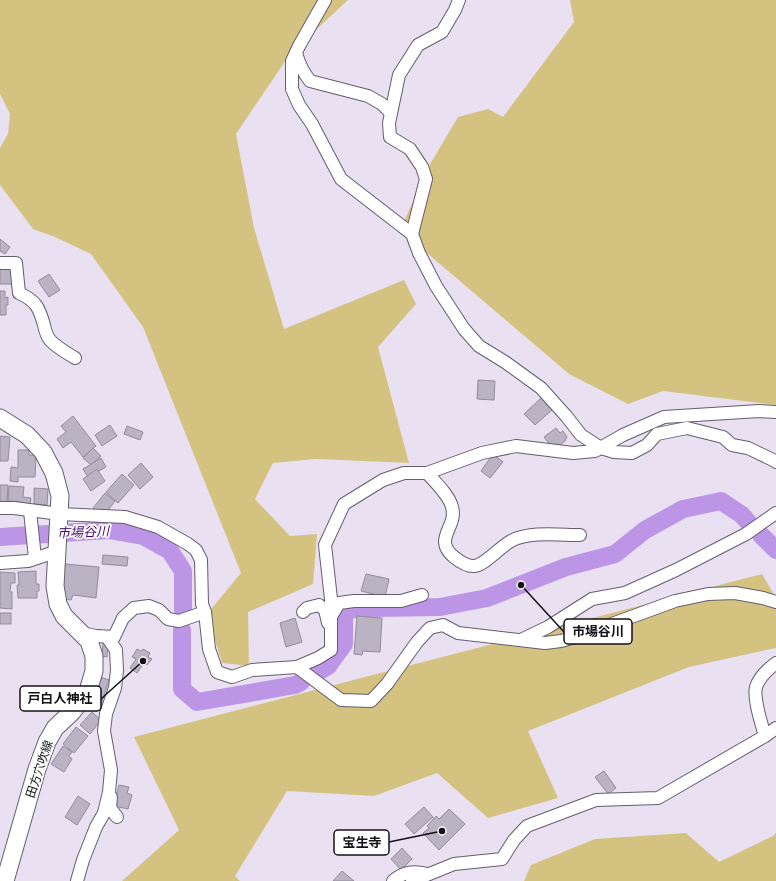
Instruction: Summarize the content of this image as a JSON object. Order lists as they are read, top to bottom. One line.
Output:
{"streets":{"main road":["田方穴吹線"]},"water":["市場谷川"],"places":["市場谷川","戸白人神社","宝生寺"]}
